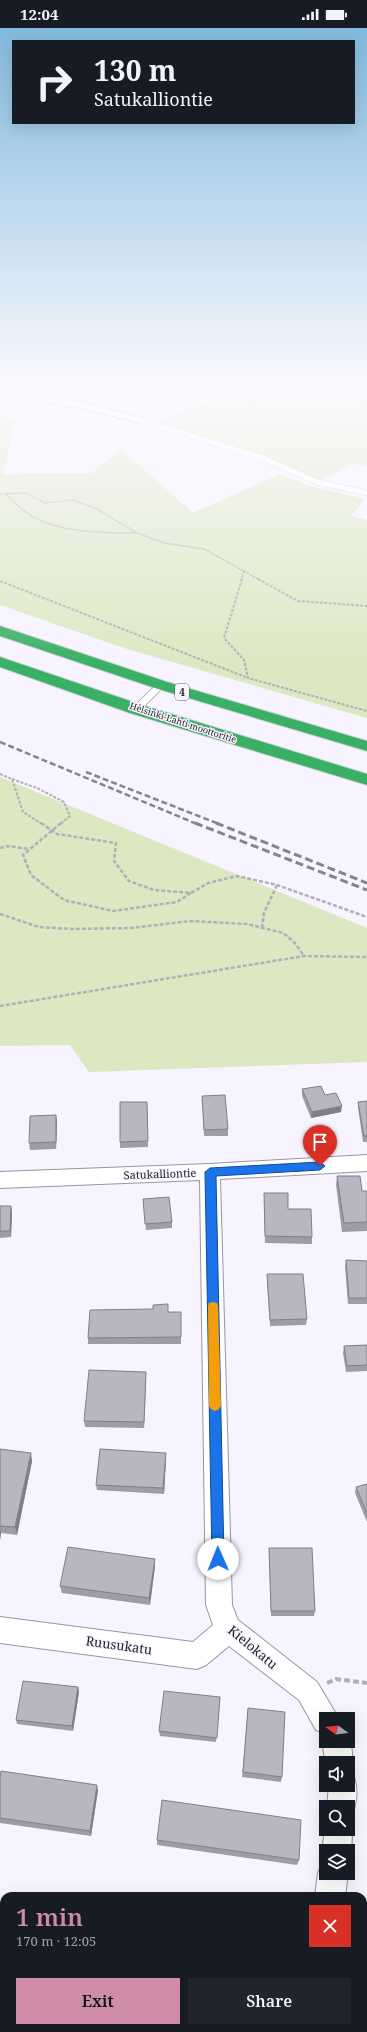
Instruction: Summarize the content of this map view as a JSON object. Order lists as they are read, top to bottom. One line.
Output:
{"streets":{"highway":["4","Helsinki-Lahti moottoritie"],"street":["Satukalliontie","Ruusukatu","Kielokatu"]},"crossings":[["Satukalliontie","Kielokatu"],["Ruusukatu","Kielokatu"]],"north":"left","page":{"status":"12:04","turn":["130 m","Satukalliontie"],"heading":["1 min","170 m · 12:05"],"buttons":["Exit","Share"]}}
